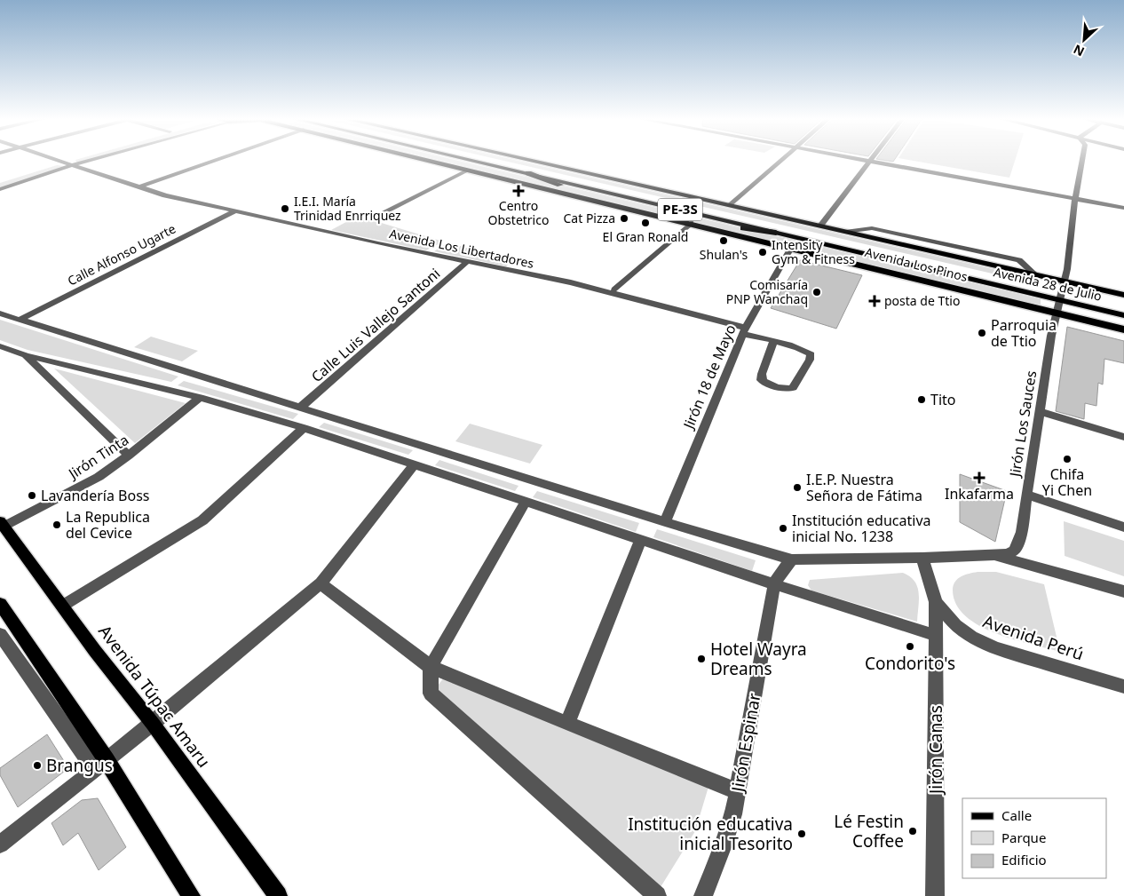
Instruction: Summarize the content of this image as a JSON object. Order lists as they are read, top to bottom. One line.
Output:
{"streets":{"highway":["Avenida Los Pinos","Avenida 28 de Julio"],"main road":["PE-3S","Avenida Túpac Amaru"],"street":["Avenida Los Libertadores","Calle Alfonso Ugarte","Calle Luis Vallejo Santoni","Jirón 18 de Mayo","Jirón Los Sauces","Jirón Tinta","Avenida Perú","Jirón Espinar","Jirón Canas"]},"crossings":[["Avenida Los Libertadores","Calle Alfonso Ugarte"],["Avenida Los Libertadores","Calle Luis Vallejo Santoni"],["Avenida Los Libertadores","Jirón 18 de Mayo"],["Avenida Los Pinos","Jirón 18 de Mayo"],["Avenida Los Pinos","Jirón Los Sauces"],["Avenida 28 de Julio","Jirón Los Sauces"],["Jirón Tinta","Avenida Túpac Amaru"],["Avenida Perú","Jirón Canas"]],"places":{"health":["Centro Obstetrico","posta de Ttio","Inkafarma"],"other":["I.E.I. María Trinidad Enrriquez","Cat Pizza","El Gran Ronald","Shulan's","Intensity Gym & Fitness","Comisaría PNP Wanchaq","Parroquia de Ttio","Tito","Chifa Yi Chen","I.E.P. Nuestra Señora de Fátima","Lavandería Boss","La Republica del Cevice","Institución educativa inicial No. 1238","Condorito's","Hotel Wayra Dreams","Brangus","Lé Festin Coffee","Institución educativa inicial Tesorito"]},"legend":["Calle","Parque","Edificio"],"north":"bottom left"}
